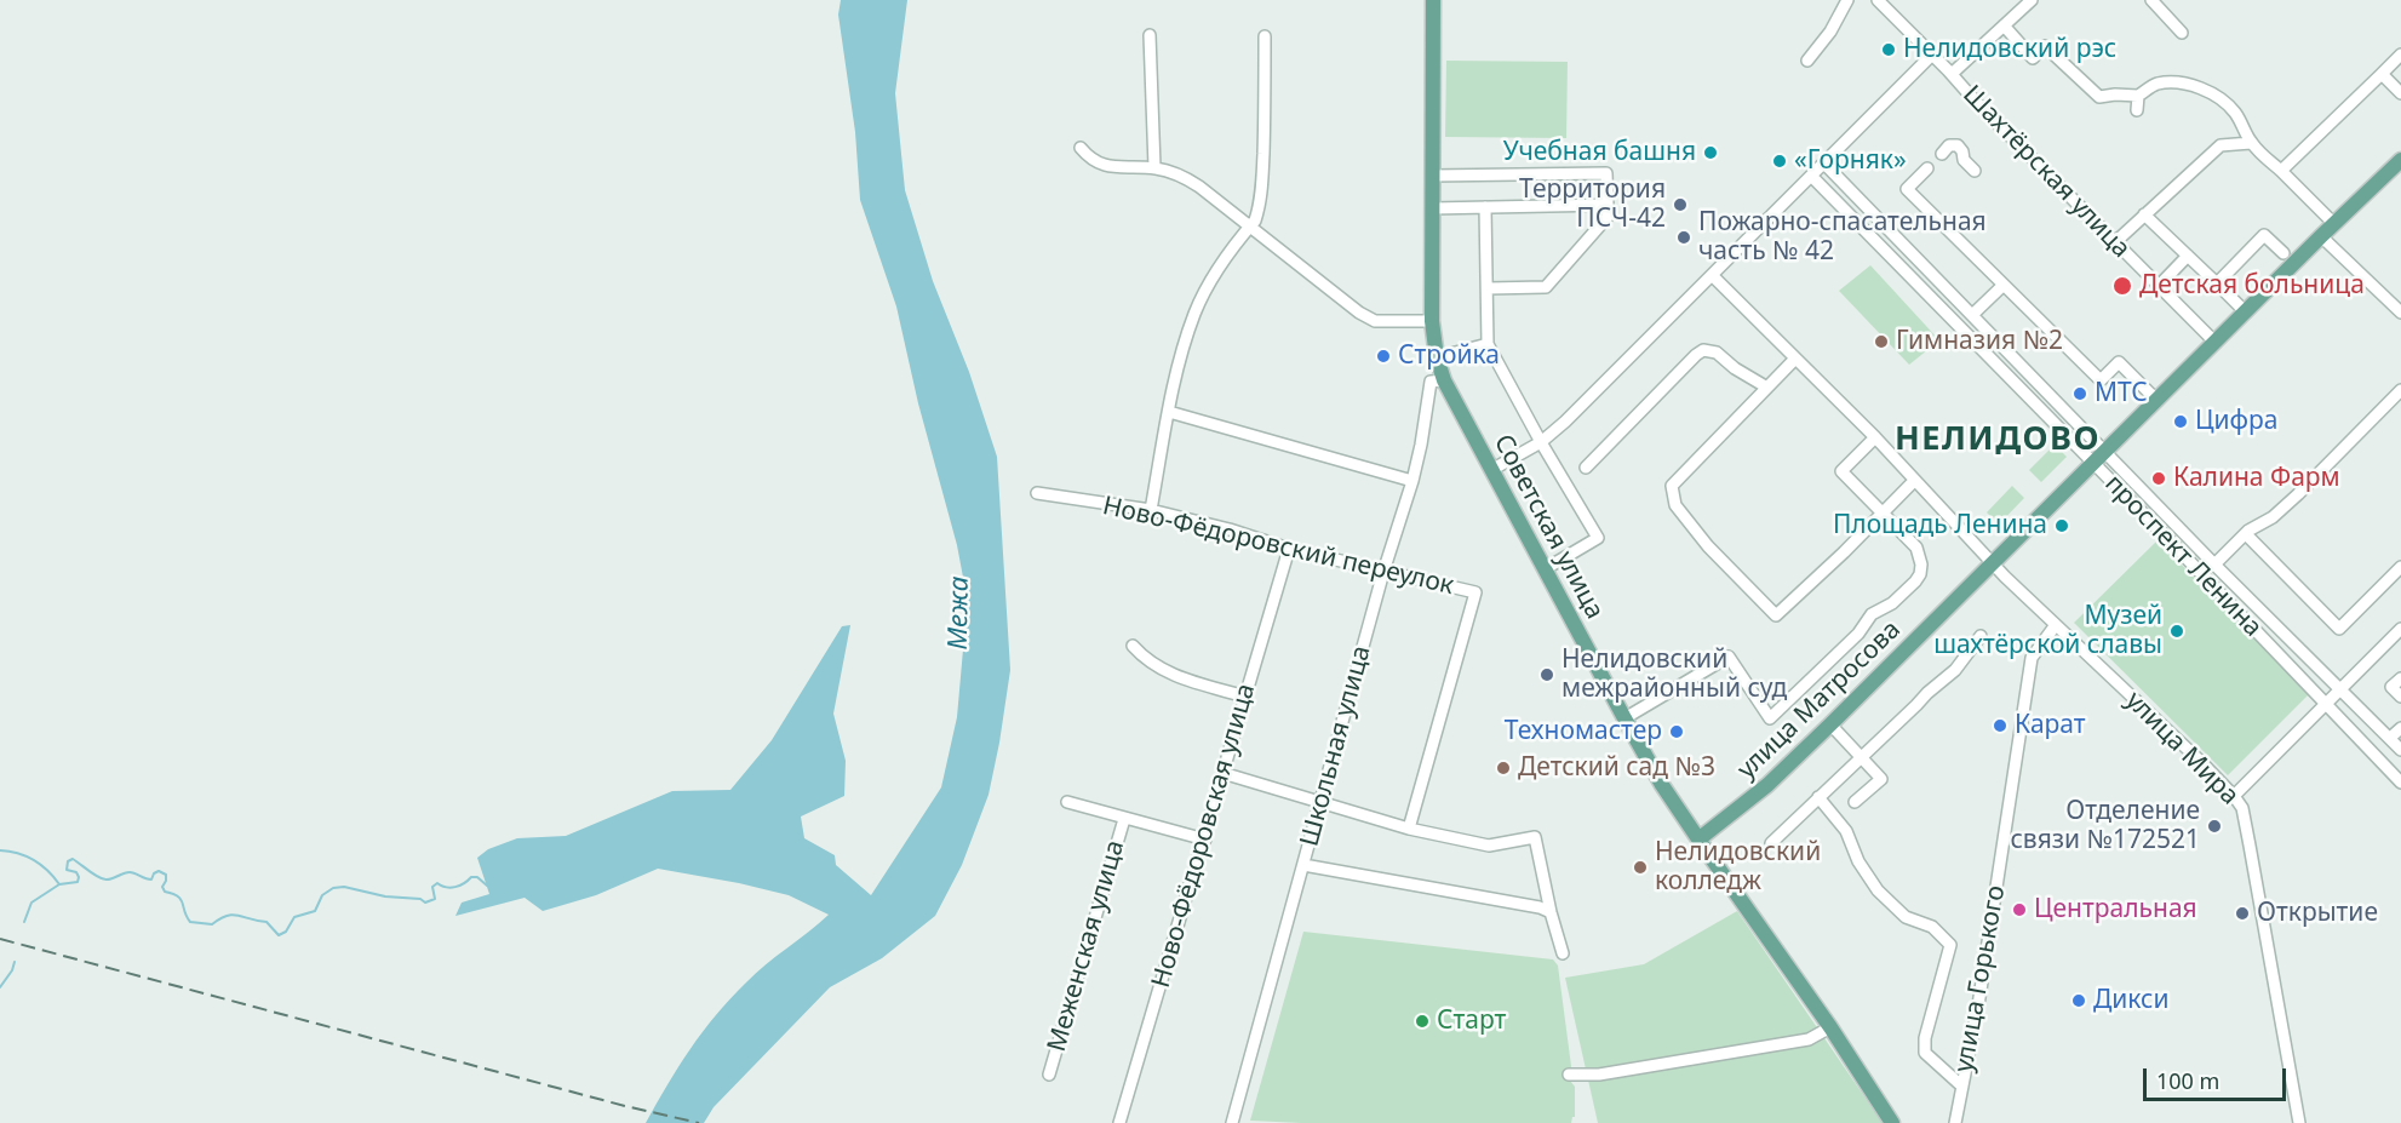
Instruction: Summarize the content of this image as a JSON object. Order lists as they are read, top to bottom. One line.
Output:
{"streets":{"main road":["Советская улица","улица Матросова"],"street":["Шахтёрская улица","Ново-Фёдоровский переулок","проспект Ленина","Школьная улица","улица Мира","Ново-Фёдоровская улица","Меженская улица","улица Горького"]},"crossings":[["Шахтёрская улица","улица Матросова"],["Советская улица","улица Матросова"],["Советская улица","Школьная улица"],["Ново-Фёдоровский переулок","Школьная улица"],["Ново-Фёдоровский переулок","Ново-Фёдоровская улица"],["проспект Ленина","улица Матросова"],["улица Матросова","улица Мира"],["улица Мира","улица Горького"]],"districts":["НЕЛИДОВО"],"water":["Межа"],"places":["Нелидовский рэс","Учебная башня","«Горняк»","Территория ПСЧ-42","Пожарно-спасательная часть № 42","Детская больница","Гимназия №2","Стройка","МТС","Цифра","Калина Фарм","Площадь Ленина","Музей шахтёрской славы","Нелидовский межрайонный суд","Карат","Техномастер","Детский сад №3","Отделение связи №172521","Нелидовский колледж","Центральная","Открытие","Дикси","Старт"],"scale_bar":"100 m"}
